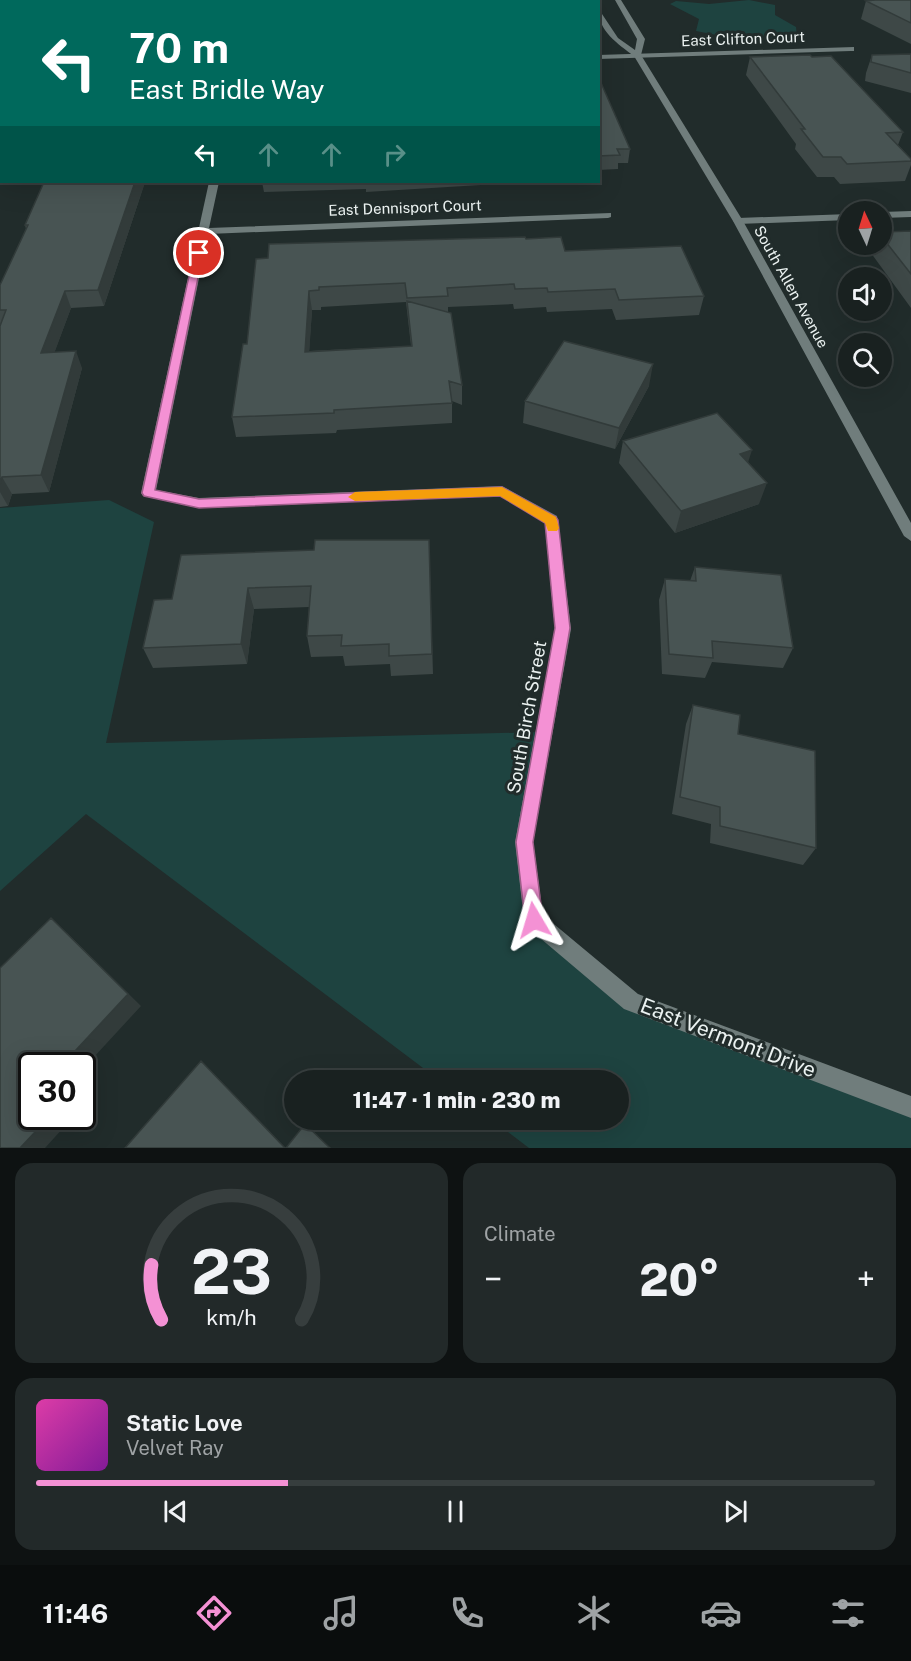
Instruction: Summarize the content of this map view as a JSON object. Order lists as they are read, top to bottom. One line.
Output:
{"streets":{"street":["East Clifton Court","East Dennisport Court","South Allen Avenue","South Birch Street","East Vermont Drive"]},"crossings":[["East Clifton Court","South Allen Avenue"],["East Dennisport Court","South Birch Street"],["South Birch Street","East Vermont Drive"]],"north":"top","page":{"turn":["70 m","East Bridle Way"],"limit":"30","trip":"11:47 · 1 min · 230 m","tile":"Climate","heat":["−","20°","+"],"song":["Static Love","Velvet Ray"],"tabs":"11:46","gauge":["23","km/h"]}}
